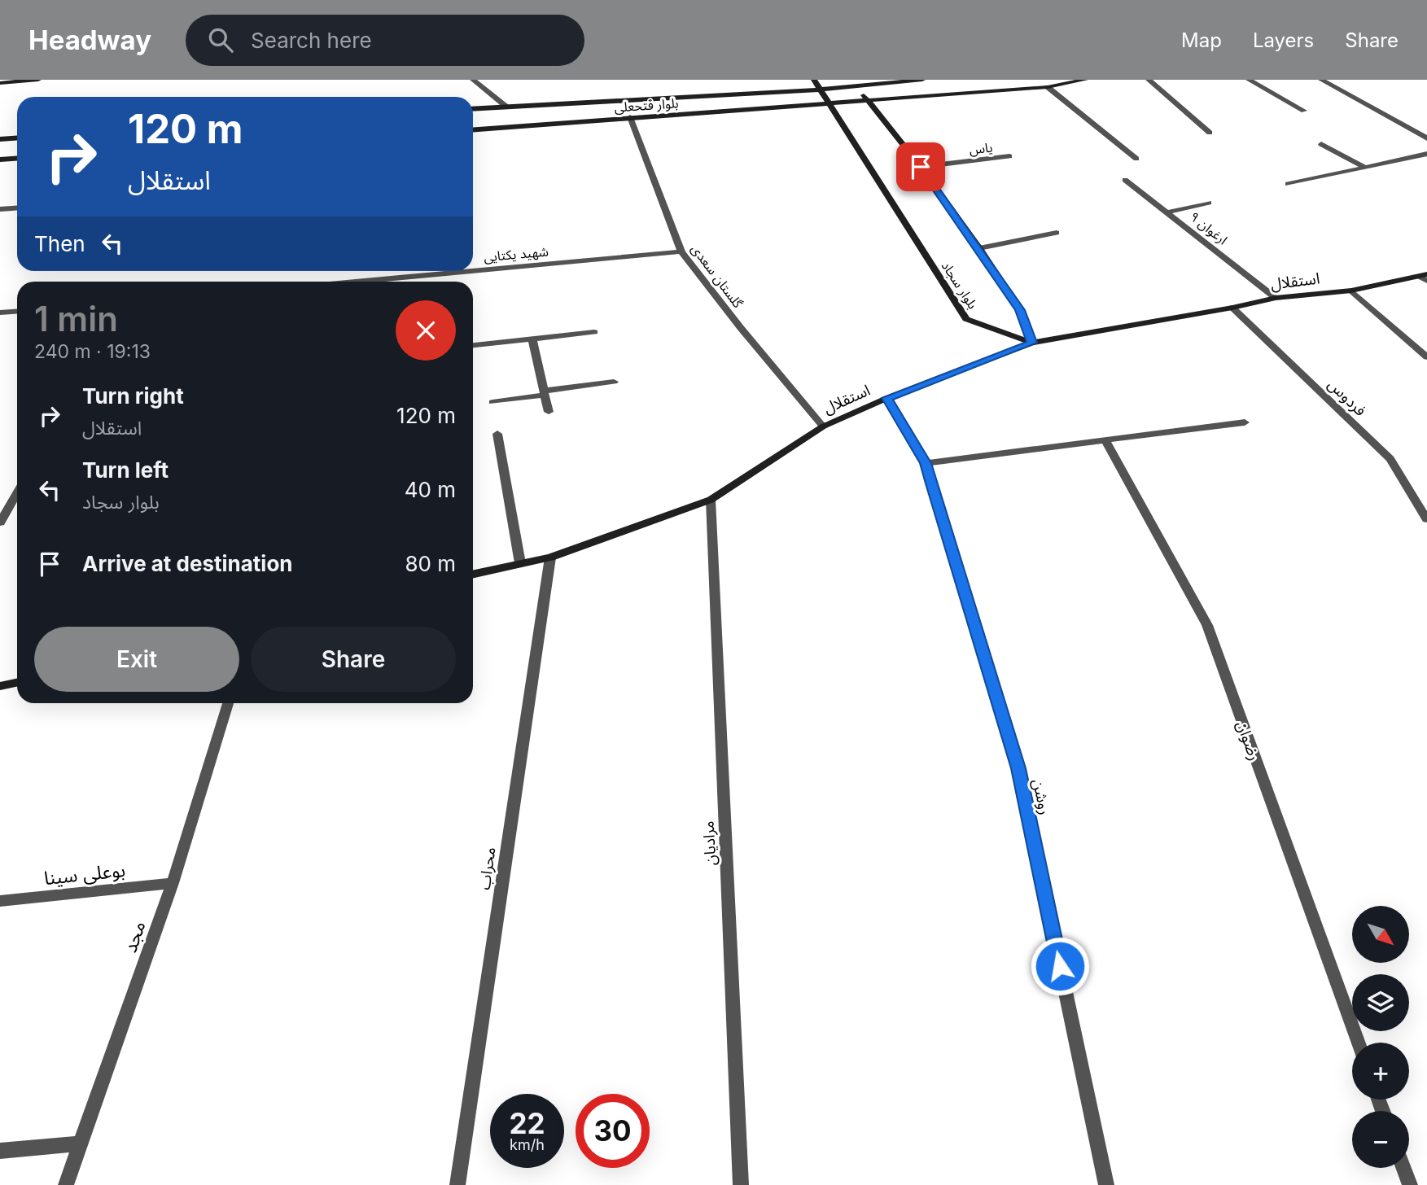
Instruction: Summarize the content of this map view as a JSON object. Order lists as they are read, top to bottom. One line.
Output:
{"streets":{"street":["بلوار فتحعلی","یاس","ارغوان ۹","شهید یکتایی","گلستان سعدی","استقلال","بلوار سجاد","فردوس","رضوان","روشن","مرادیان","محراب","بوعلی سینا","مجد"]},"crossings":[["بلوار فتحعلی","گلستان سعدی"],["بلوار فتحعلی","بلوار سجاد"],["ارغوان ۹","استقلال"],["شهید یکتایی","گلستان سعدی"],["گلستان سعدی","استقلال"],["استقلال","بلوار سجاد"],["استقلال","فردوس"],["استقلال","روشن"],["استقلال","مرادیان"],["استقلال","محراب"],["بوعلی سینا","مجد"]],"north":"bottom right","page":{"header":"Headway","search":"Search here","nav":["Map","Layers","Share"],"turn":["120 m","استقلال"],"then":"Then","heading":["1 min","240 m · 19:13"],"list":[{"name":"Turn right","note":"استقلال","value":"120 m"},{"name":"Turn left","note":"بلوار سجاد","value":"40 m"},{"name":"Arrive at destination","value":"80 m"}],"buttons":["Exit","Share"],"map_buttons":["+","−"],"speed":"22 km/h","limit":"30"}}
